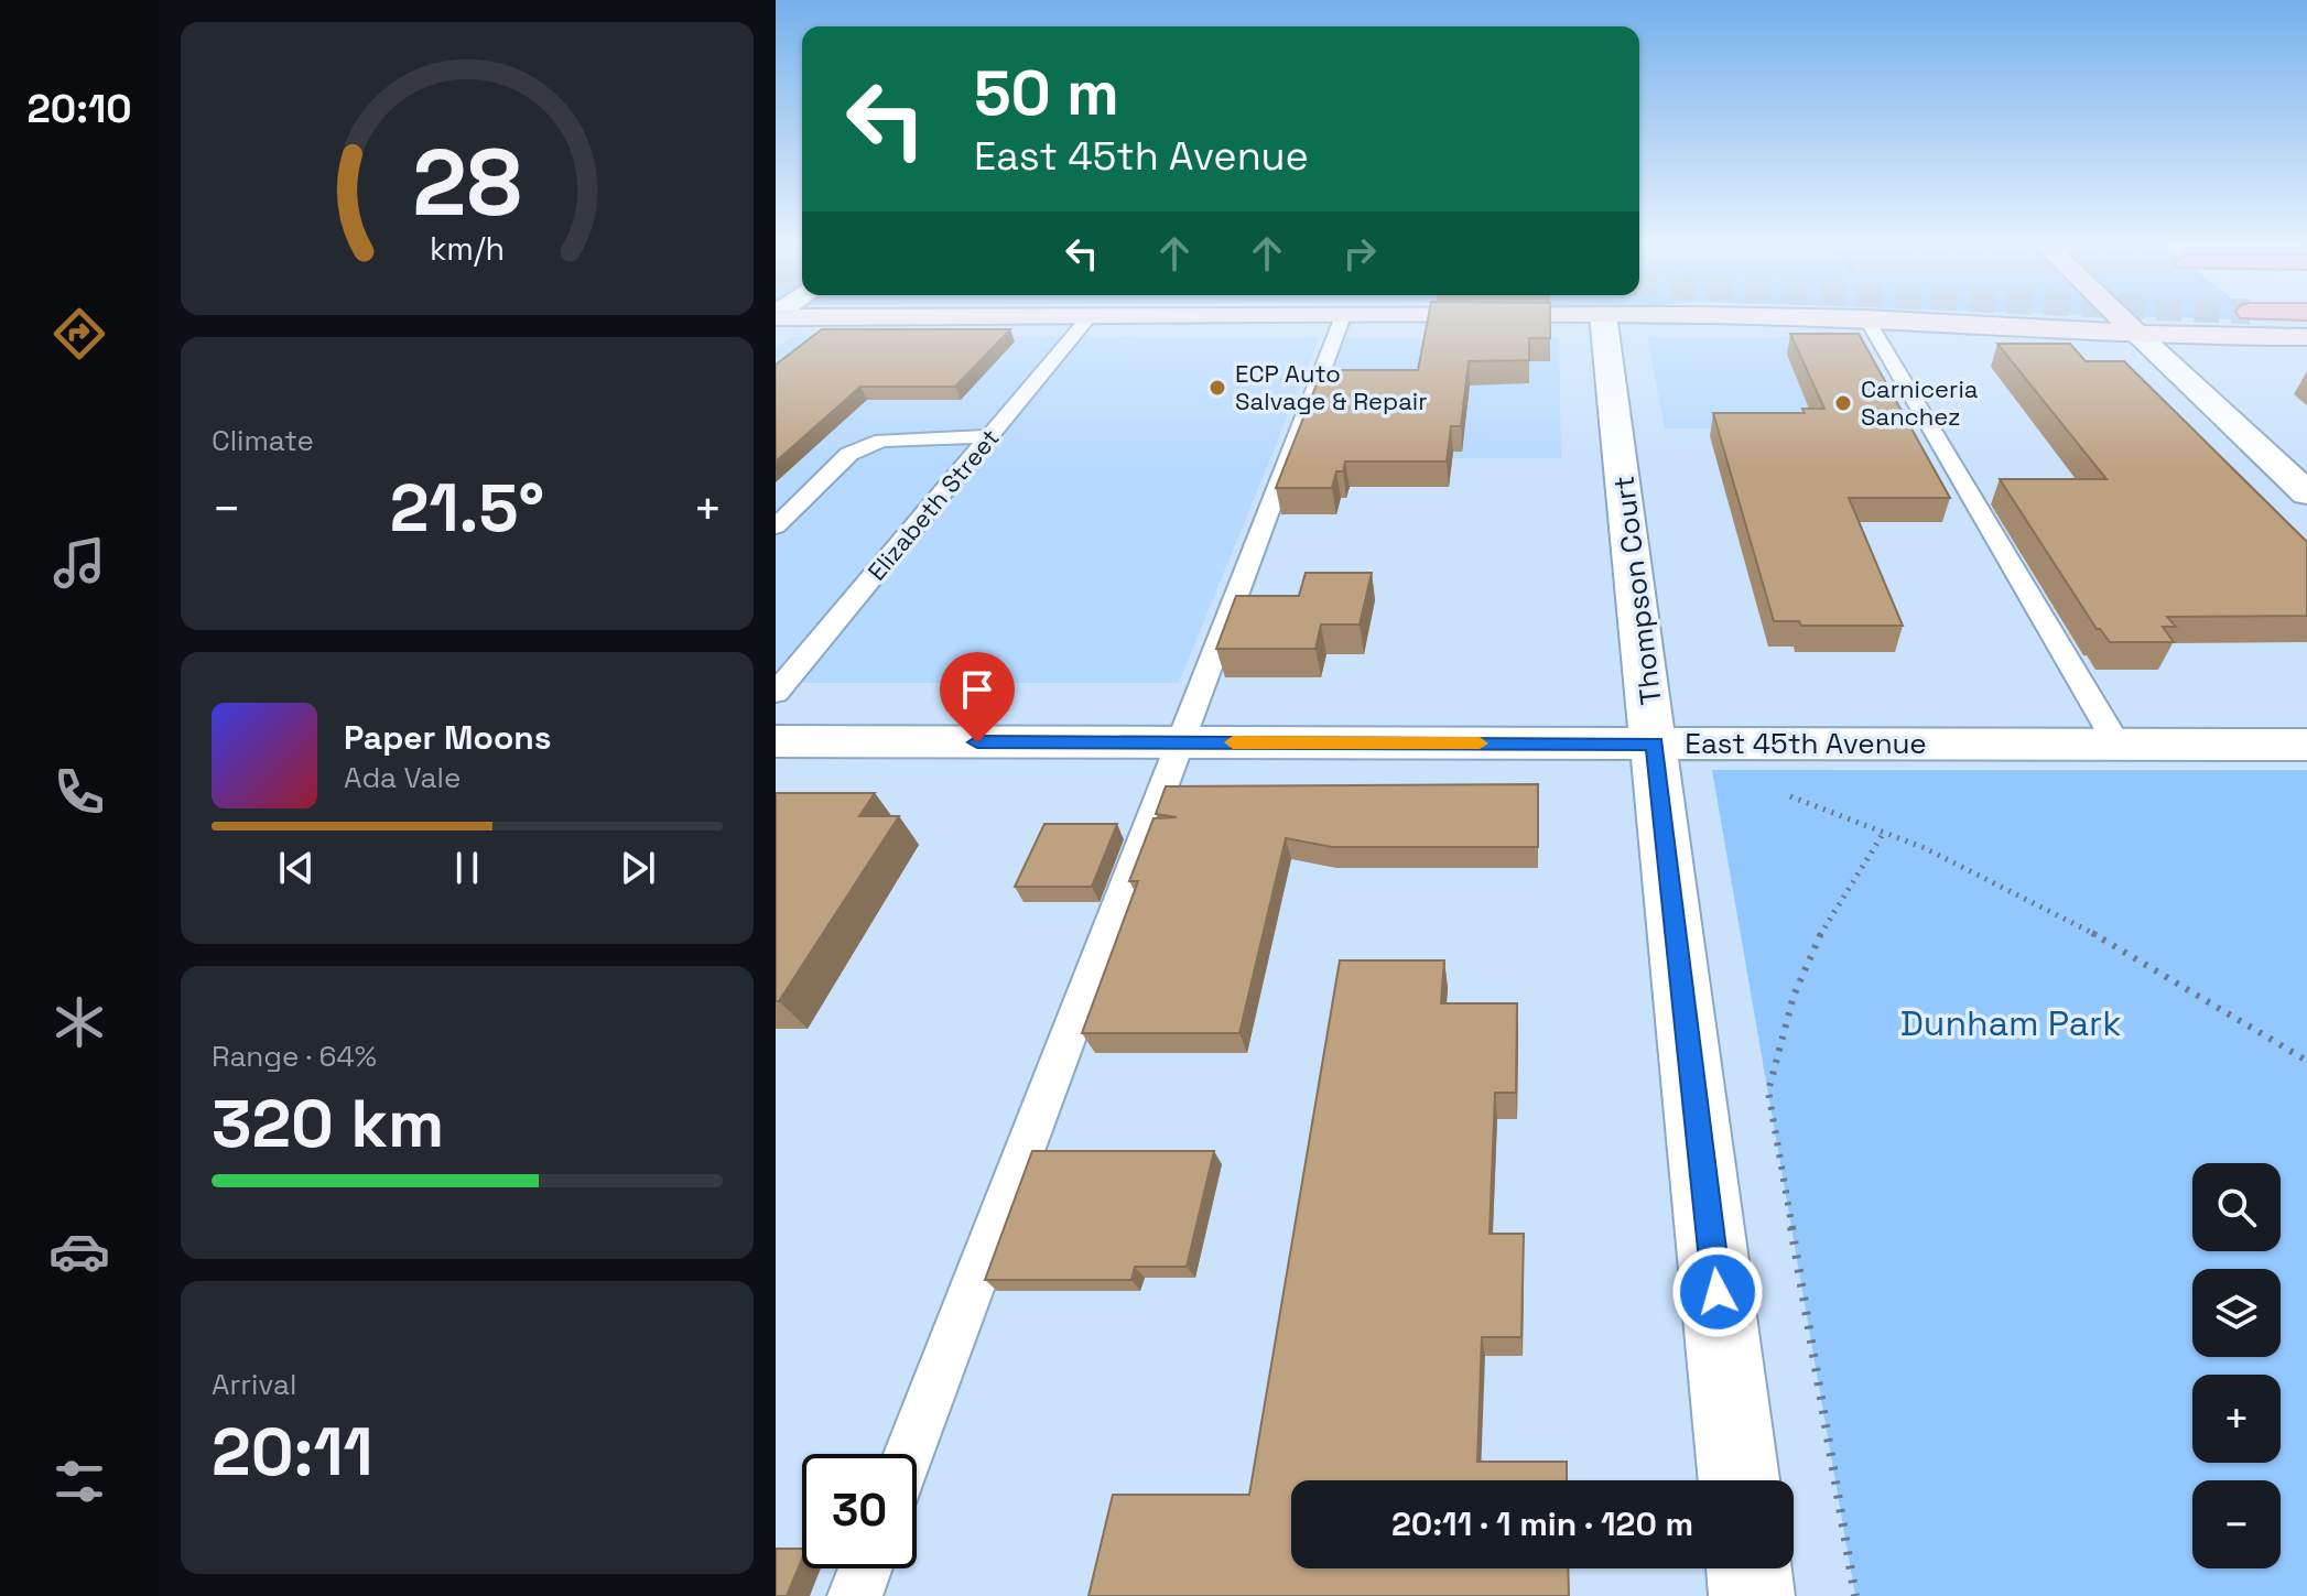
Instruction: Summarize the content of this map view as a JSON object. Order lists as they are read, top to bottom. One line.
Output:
{"streets":{"street":["Thompson Court","East 45th Avenue"],"lane":["Elizabeth Street"]},"crossings":[["Thompson Court","East 45th Avenue"]],"parks":["Dunham Park"],"places":["ECP Auto Salvage & Repair","Carniceria Sanchez"],"page":{"tabs":"20:10","turn":["50 m","East 45th Avenue"],"tile":["Climate",["Range · 64%","320 km"],["Arrival","20:11"]],"heat":["−","21.5°","+"],"song":["Paper Moons","Ada Vale"],"map_buttons":["+","−"],"limit":"30","trip":"20:11 · 1 min · 120 m","gauge":["28","km/h"]}}
